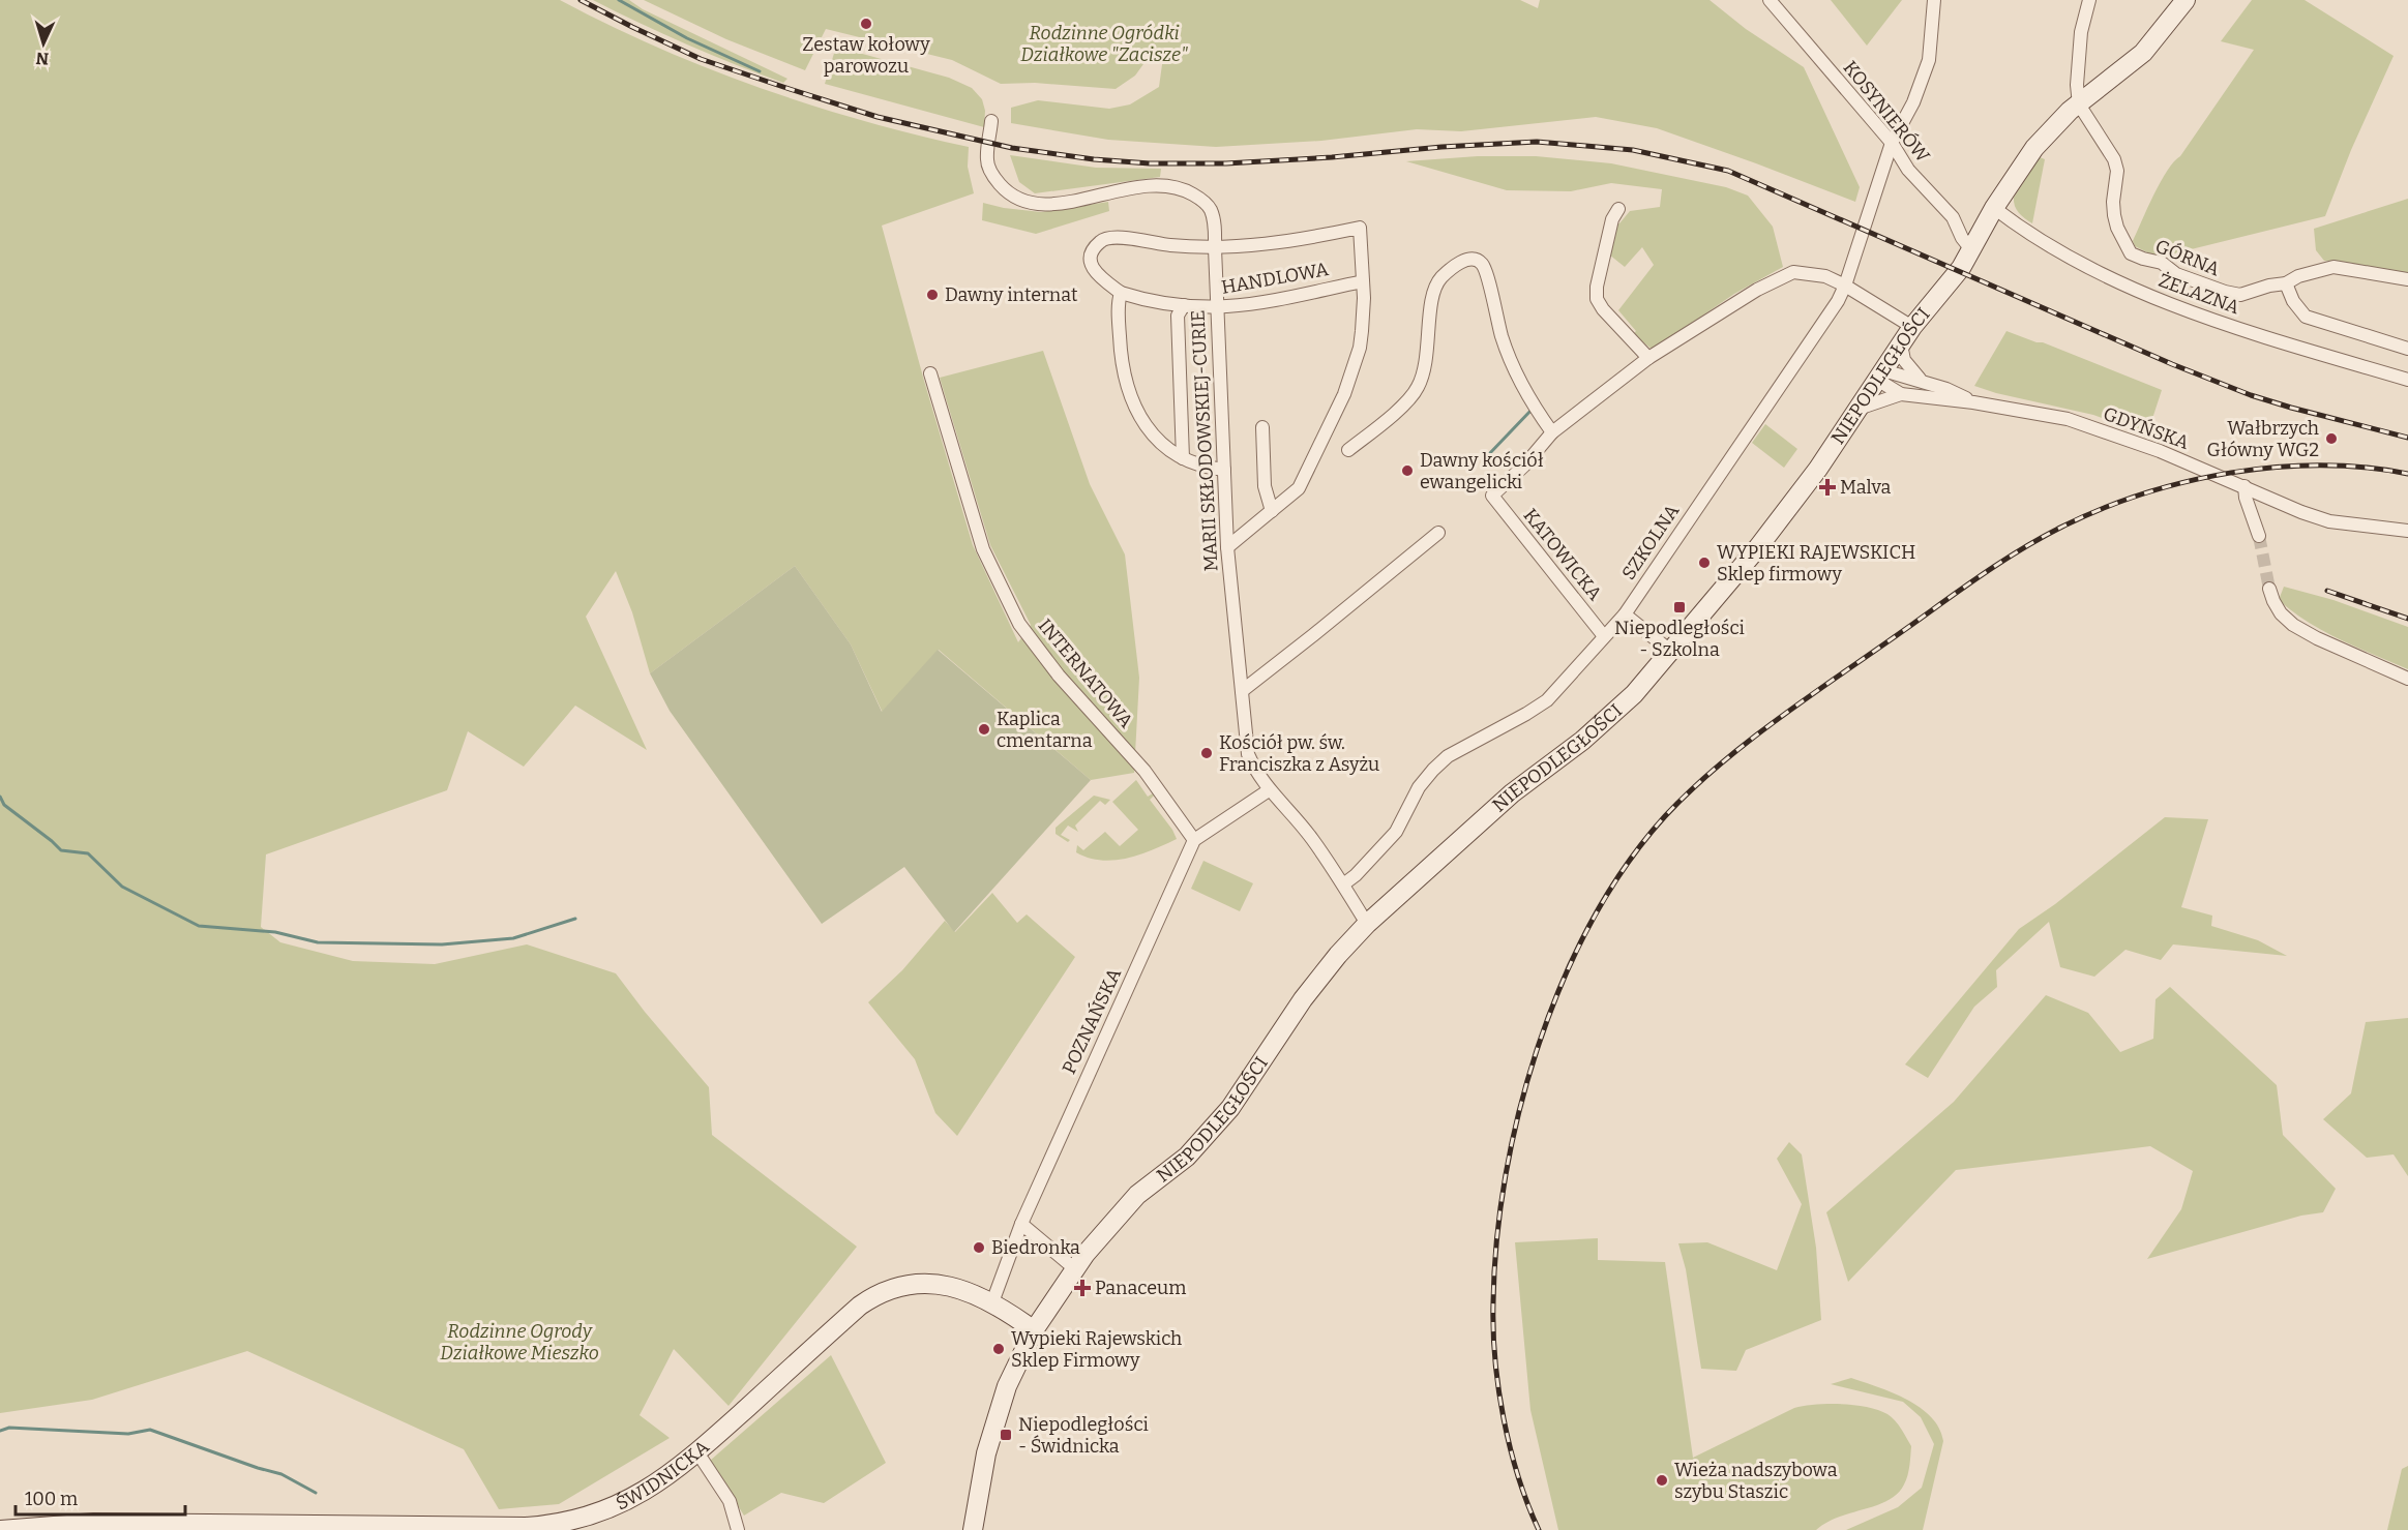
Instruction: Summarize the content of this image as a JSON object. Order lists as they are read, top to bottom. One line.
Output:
{"streets":{"main road":["NIEPODLEGŁOŚCI","ŚWIDNICKA"],"street":["KOSYNIERÓW","GÓRNA","HANDLOWA","ŻELAZNA","GDYŃSKA","MARII SKŁODOWSKIEJ-CURIE","SZKOLNA","KATOWICKA","INTERNATOWA","POZNAŃSKA"]},"crossings":[["KOSYNIERÓW","NIEPODLEGŁOŚCI"],["KOSYNIERÓW","SZKOLNA"],["GÓRNA","NIEPODLEGŁOŚCI"],["HANDLOWA","MARII SKŁODOWSKIEJ-CURIE"],["ŻELAZNA","NIEPODLEGŁOŚCI"],["NIEPODLEGŁOŚCI","GDYŃSKA"],["NIEPODLEGŁOŚCI","MARII SKŁODOWSKIEJ-CURIE"],["NIEPODLEGŁOŚCI","ŚWIDNICKA"],["MARII SKŁODOWSKIEJ-CURIE","SZKOLNA"],["SZKOLNA","KATOWICKA"],["INTERNATOWA","POZNAŃSKA"],["POZNAŃSKA","ŚWIDNICKA"]],"parks":["Rodzinne Ogródki Działkowe \"Zacisze\"","Rodzinne Ogrody Działkowe Mieszko"],"places":{"other":["Zestaw kołowy parowozu","Dawny internat","Wałbrzych Główny WG2","Dawny kościół ewangelicki","WYPIEKI RAJEWSKICH Sklep firmowy","Kaplica cmentarna","Kościół pw. św. Franciszka z Asyżu","Biedronka","Wypieki Rajewskich Sklep Firmowy","Wieża nadszybowa szybu Staszic"],"health":["Malva","Panaceum"],"transit":["Niepodległości - Szkolna","Niepodległości - Świdnicka"]},"scale_bar":"100 m","north":"bottom"}
